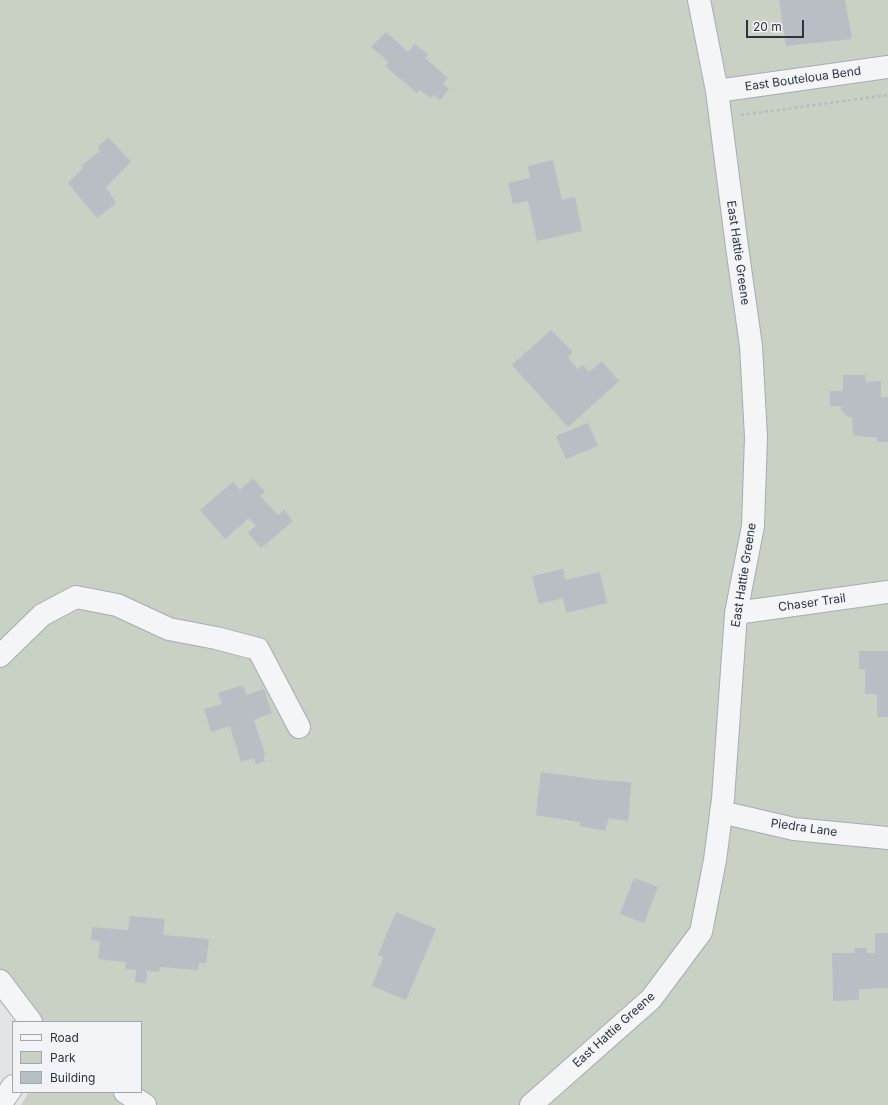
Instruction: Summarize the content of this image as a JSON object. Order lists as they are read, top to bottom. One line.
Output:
{"streets":{"street":["East Bouteloua Bend","East Hattie Greene","Chaser Trail","Piedra Lane"]},"crossings":[["East Bouteloua Bend","East Hattie Greene"],["East Hattie Greene","Chaser Trail"],["East Hattie Greene","Piedra Lane"]],"legend":["Road","Park","Building"],"scale_bar":"20 m"}
